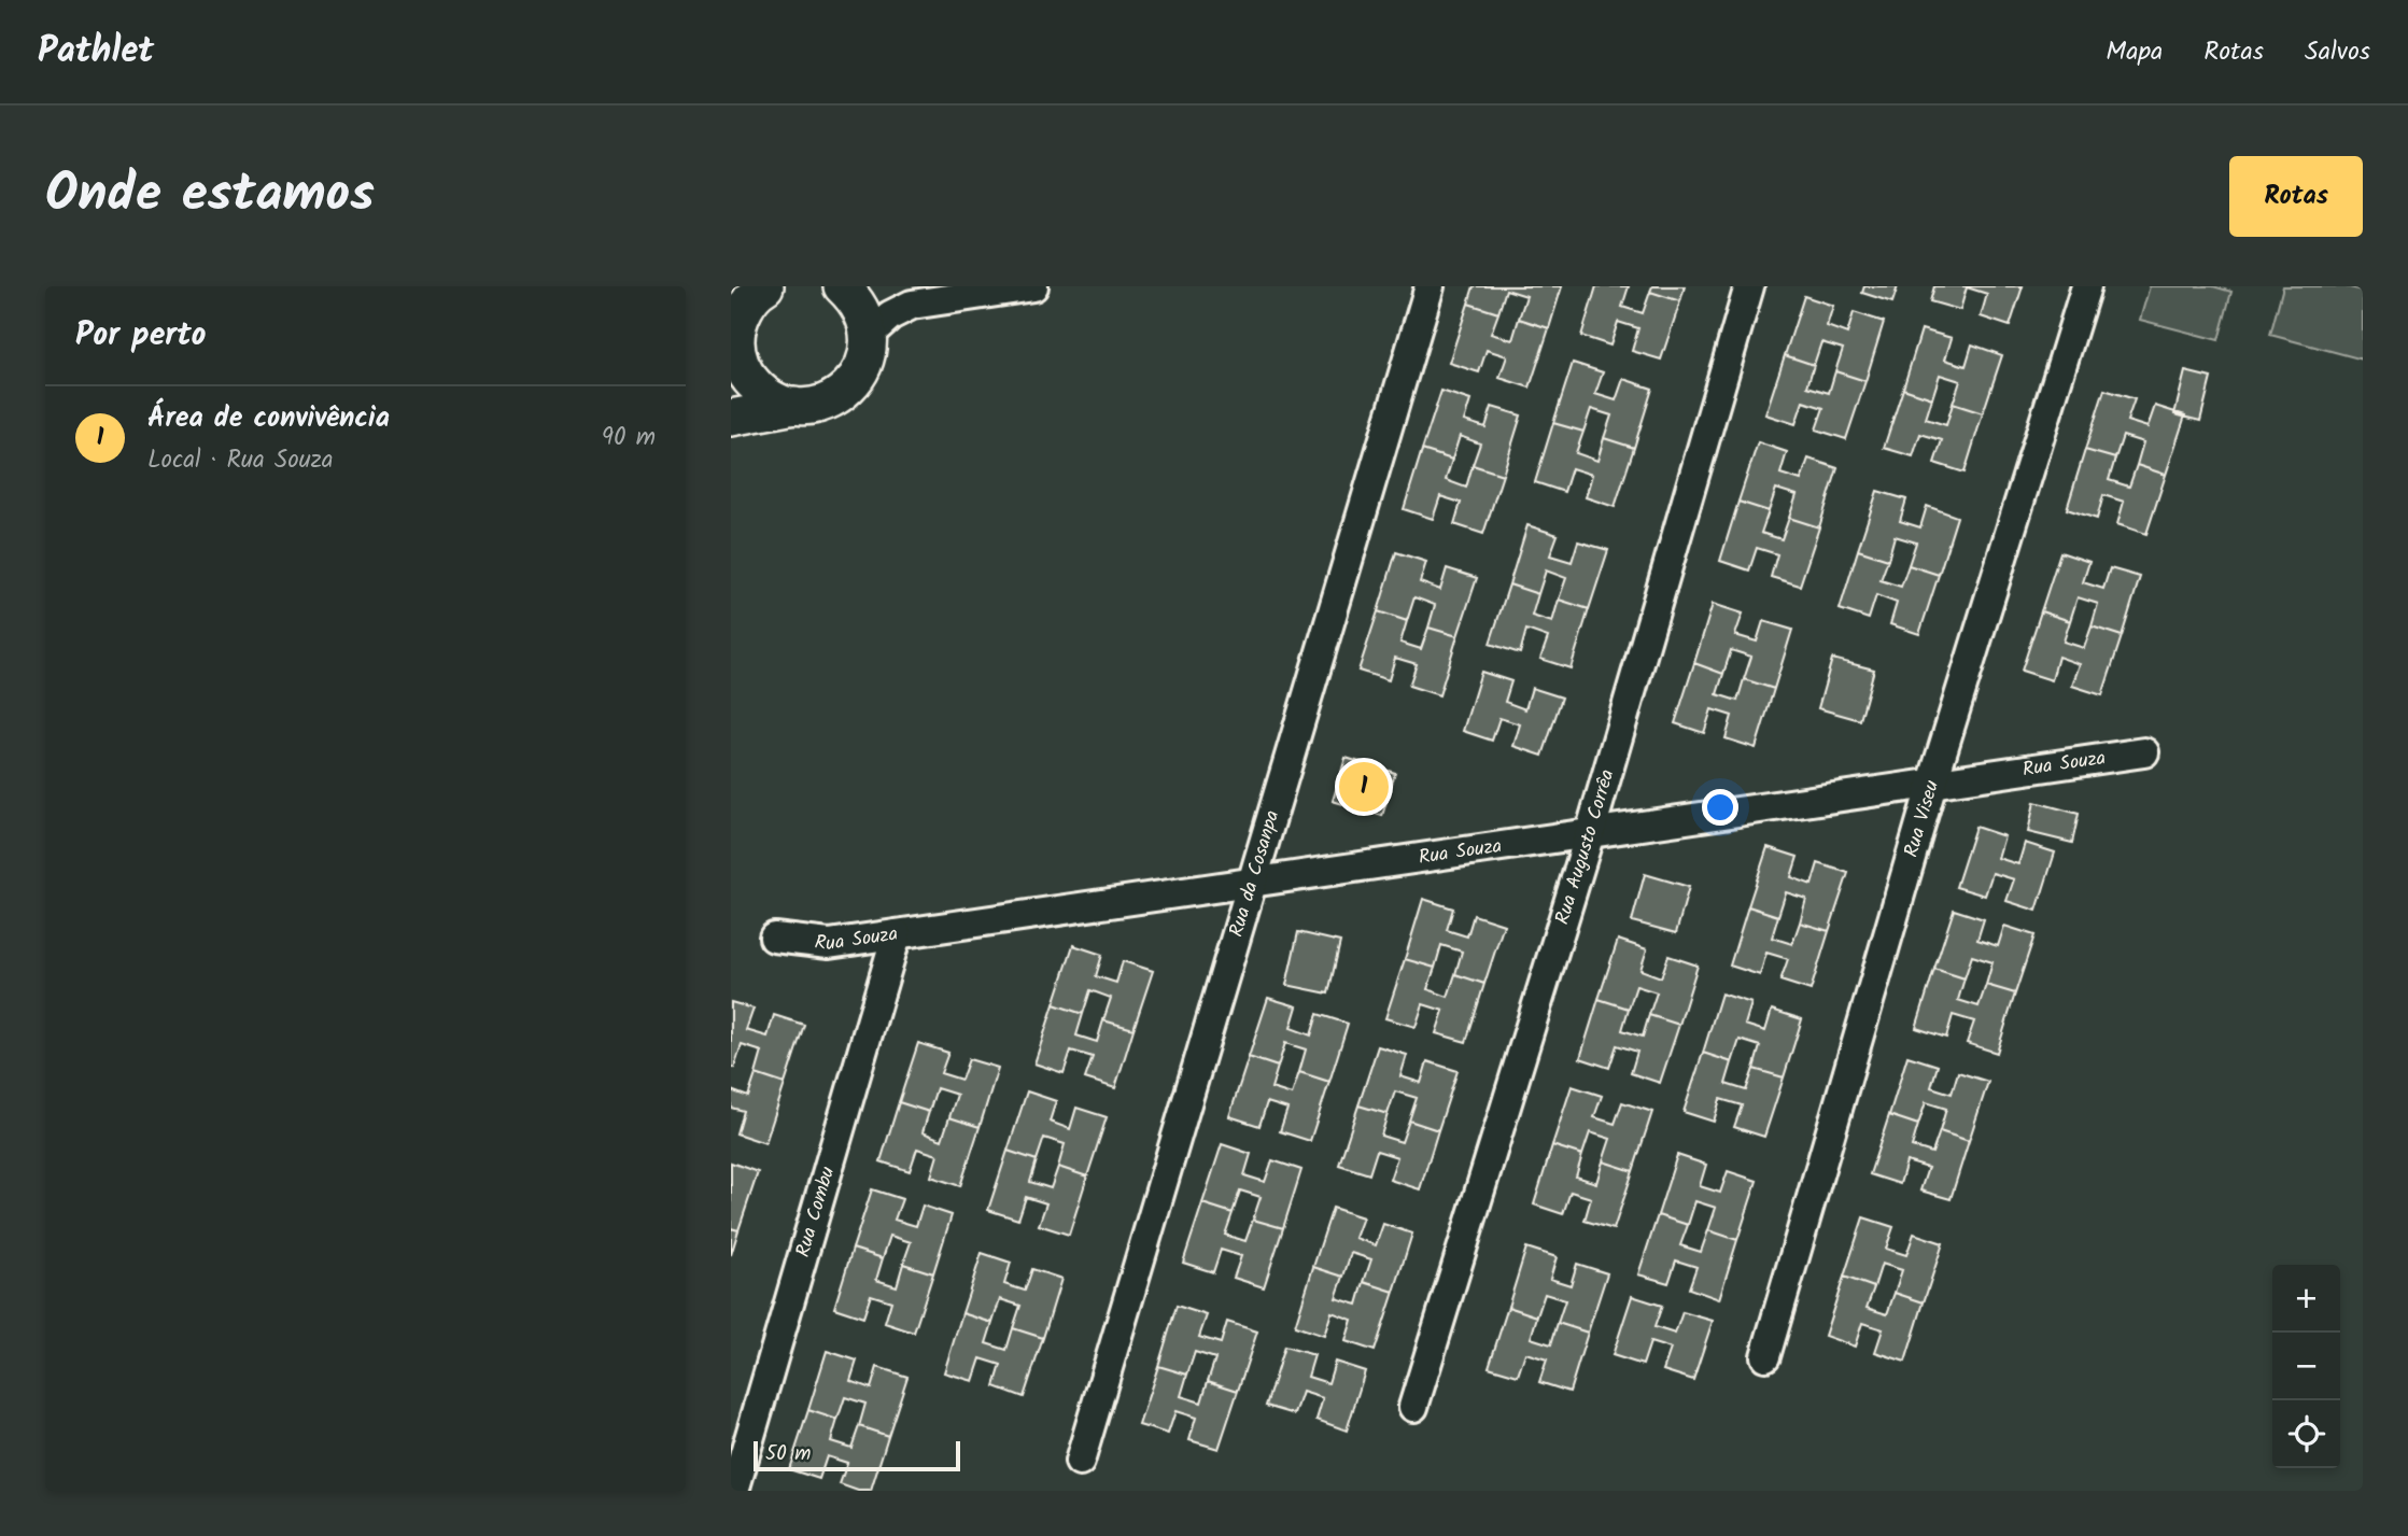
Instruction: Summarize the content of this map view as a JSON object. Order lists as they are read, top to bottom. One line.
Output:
{"streets":{"street":["Rua Souza","Rua Viseu","Rua Augusto Corrêa","Rua da Cosanpa","Rua Combu"]},"crossings":[["Rua Souza","Rua Viseu"],["Rua Souza","Rua Augusto Corrêa"],["Rua Souza","Rua da Cosanpa"],["Rua Souza","Rua Combu"]],"scale_bar":"50 m","page":{"header":"Pathlet","nav":["Mapa","Rotas","Salvos"],"title":"Onde estamos","buttons":"Rotas","heading":"Por perto","list":[{"mark":"1","name":"Área de convivência","note":"Local · Rua Souza","value":"90 m"}],"pins":"1","map_buttons":["+","−"],"scale":"50 m"}}
